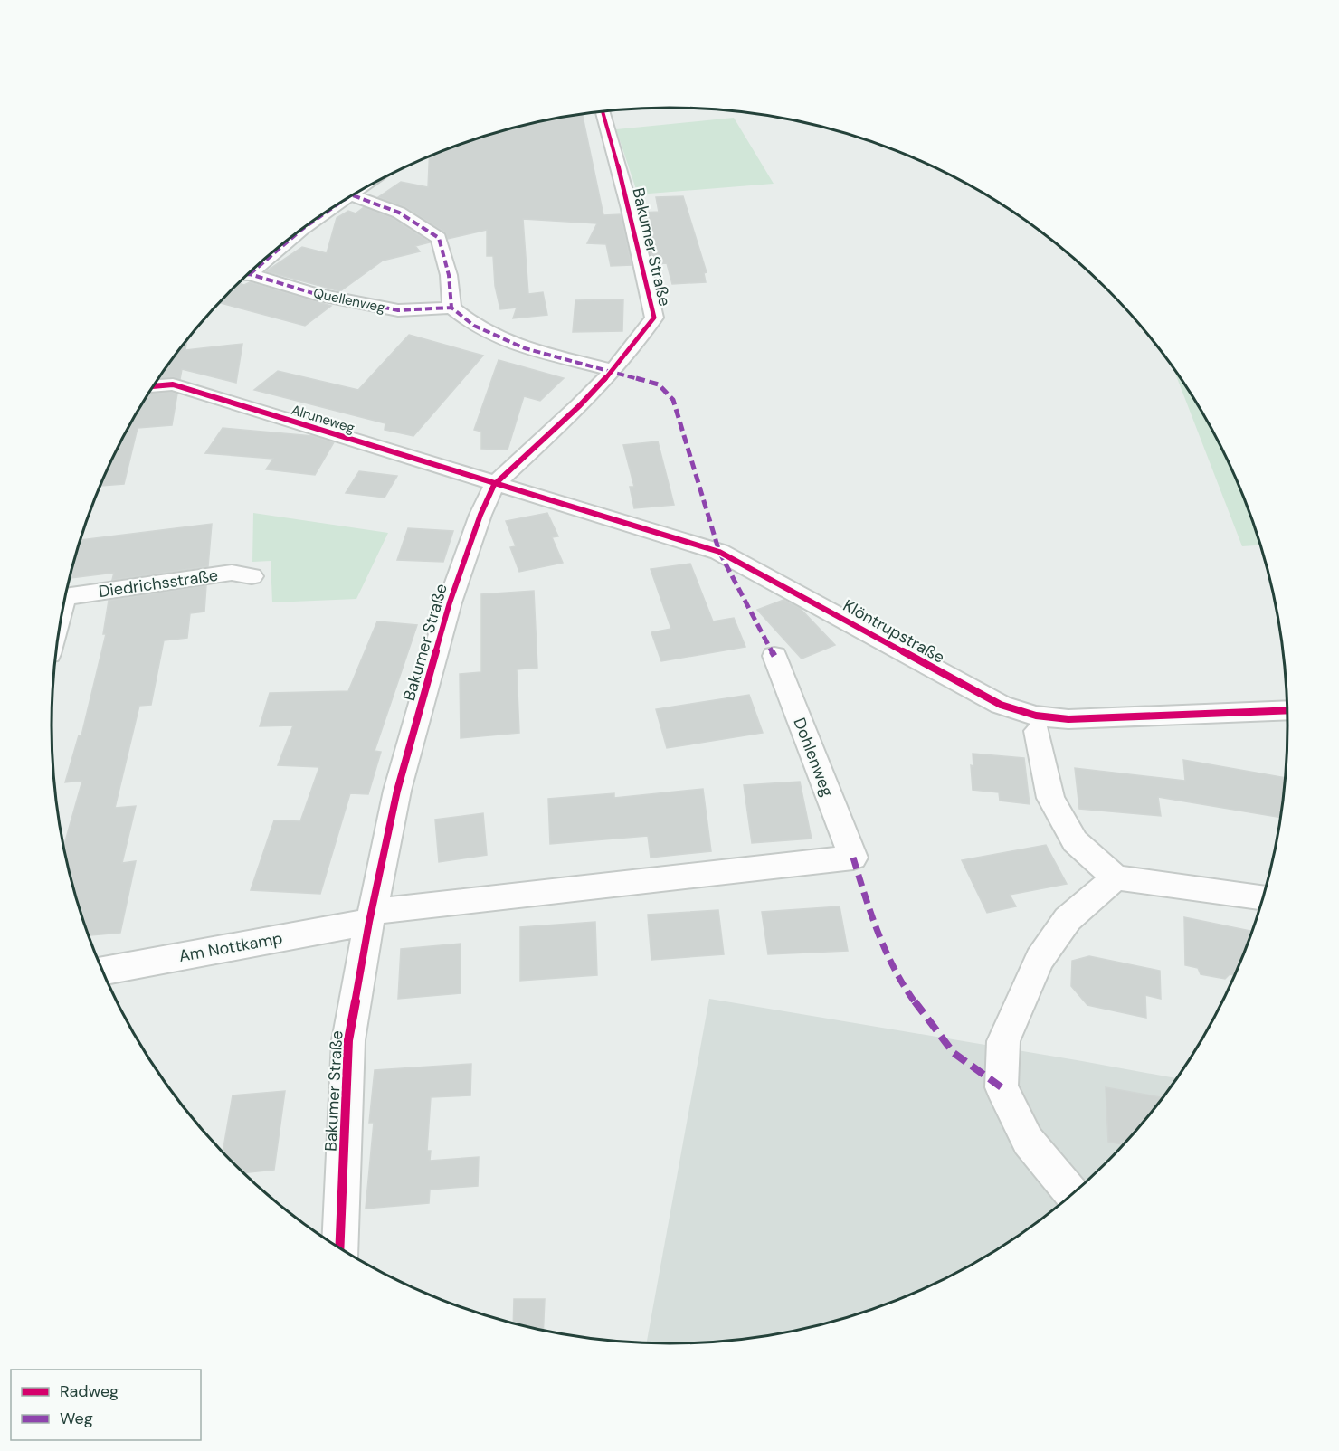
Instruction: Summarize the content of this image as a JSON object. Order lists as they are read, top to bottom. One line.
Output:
{"streets":{"street":["Bakumer Straße","Quellenweg","Alruneweg","Diedrichsstraße","Klöntrupstraße","Dohlenweg","Am Nottkamp"]},"crossings":[["Bakumer Straße","Alruneweg"],["Bakumer Straße","Klöntrupstraße"],["Bakumer Straße","Dohlenweg"],["Bakumer Straße","Am Nottkamp"],["Alruneweg","Klöntrupstraße"],["Dohlenweg","Am Nottkamp"]],"legend":["Radweg","Weg"]}
